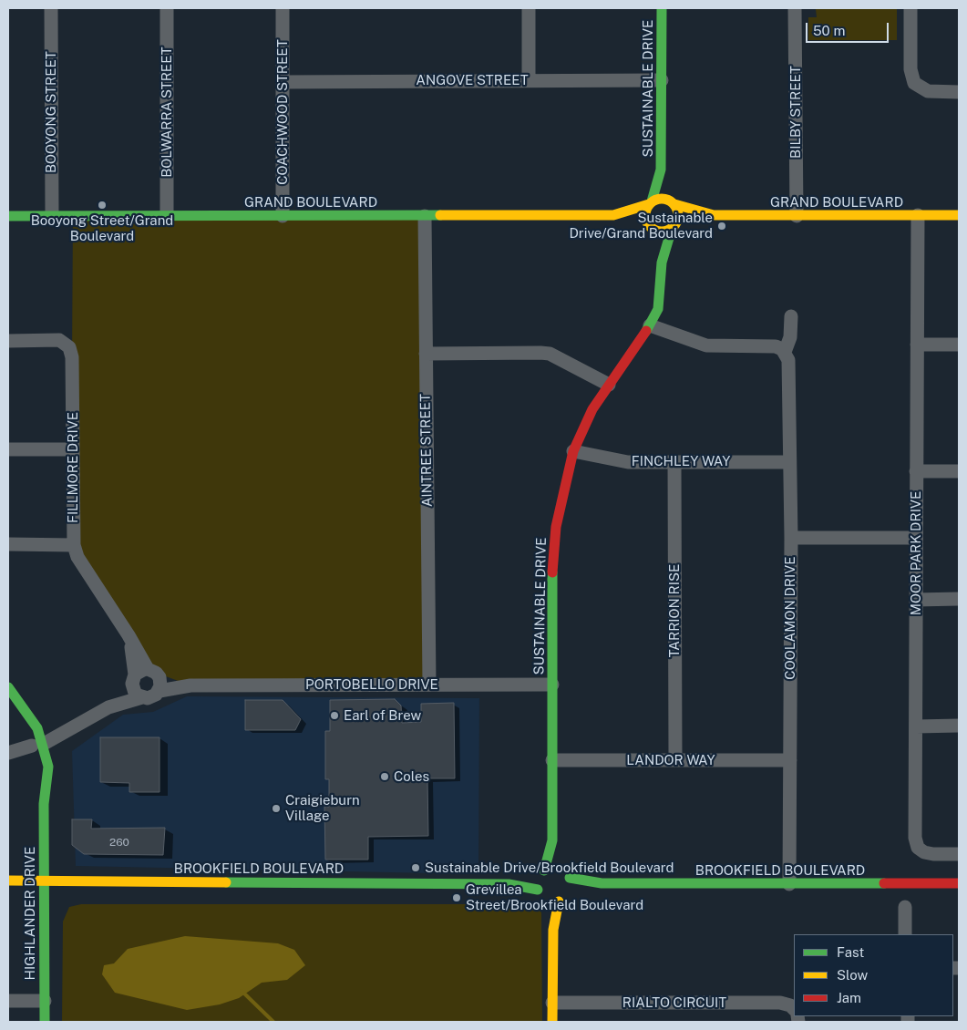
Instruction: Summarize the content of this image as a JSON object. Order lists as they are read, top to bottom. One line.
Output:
{"streets":{"street":["ANGOVE STREET","SUSTAINABLE DRIVE","BOOYONG STREET","BOLWARRA STREET","COACHWOOD STREET","BILBY STREET","GRAND BOULEVARD","AINTREE STREET","FINCHLEY WAY","FILLMORE DRIVE","MOOR PARK DRIVE","TARRION RISE","COOLAMON DRIVE","PORTOBELLO DRIVE","LANDOR WAY","BROOKFIELD BOULEVARD","HIGHLANDER DRIVE","RIALTO CIRCUIT"]},"crossings":[["ANGOVE STREET","SUSTAINABLE DRIVE"],["ANGOVE STREET","COACHWOOD STREET"],["SUSTAINABLE DRIVE","GRAND BOULEVARD"],["SUSTAINABLE DRIVE","FINCHLEY WAY"],["SUSTAINABLE DRIVE","PORTOBELLO DRIVE"],["SUSTAINABLE DRIVE","LANDOR WAY"],["SUSTAINABLE DRIVE","BROOKFIELD BOULEVARD"],["BOOYONG STREET","GRAND BOULEVARD"],["BOLWARRA STREET","GRAND BOULEVARD"],["COACHWOOD STREET","GRAND BOULEVARD"],["BILBY STREET","GRAND BOULEVARD"],["GRAND BOULEVARD","AINTREE STREET"],["GRAND BOULEVARD","MOOR PARK DRIVE"],["AINTREE STREET","PORTOBELLO DRIVE"],["FINCHLEY WAY","TARRION RISE"],["FINCHLEY WAY","COOLAMON DRIVE"],["FILLMORE DRIVE","PORTOBELLO DRIVE"],["TARRION RISE","LANDOR WAY"],["COOLAMON DRIVE","LANDOR WAY"],["COOLAMON DRIVE","BROOKFIELD BOULEVARD"],["BROOKFIELD BOULEVARD","HIGHLANDER DRIVE"]],"places":["Booyong Street/Grand Boulevard","Sustainable Drive/Grand Boulevard","Earl of Brew","Coles","Craigieburn Village","Sustainable Drive/Brookfield Boulevard","Grevillea Street/Brookfield Boulevard"],"house_numbers":["260"],"legend":["Fast","Slow","Jam"],"scale_bar":"50 m"}
